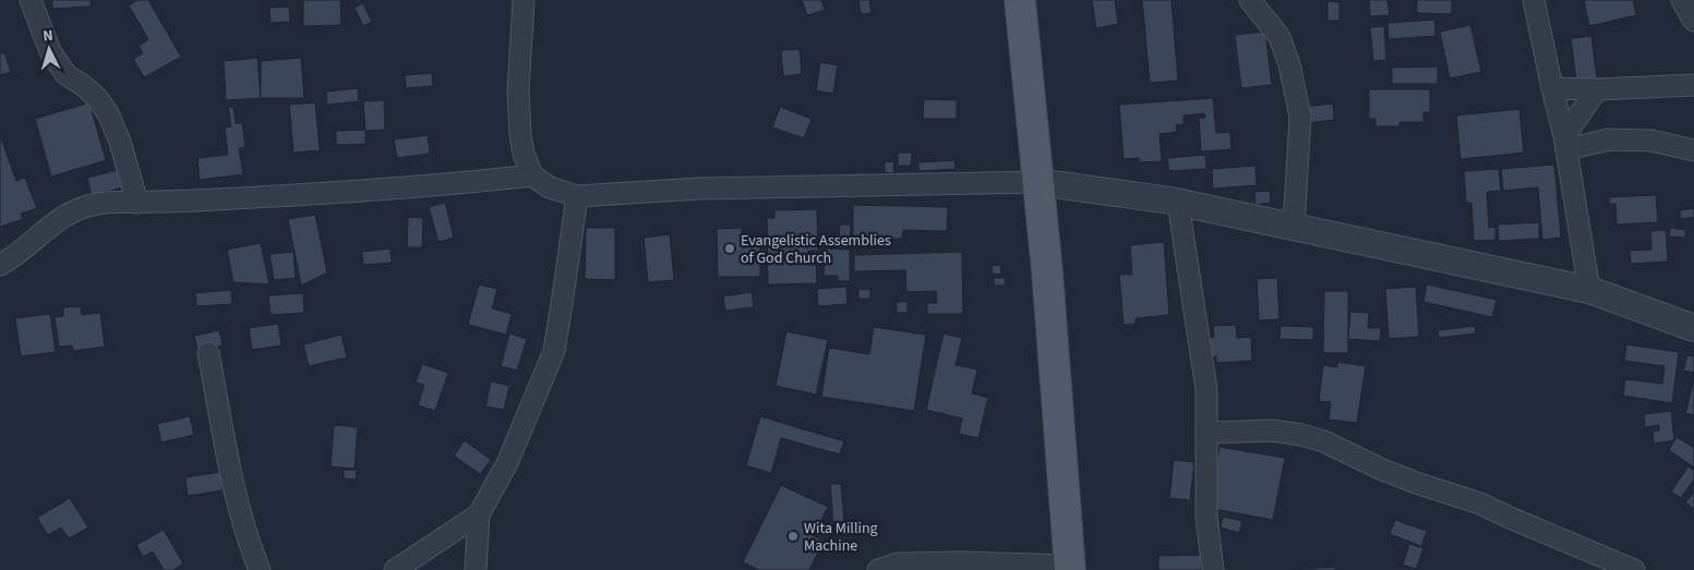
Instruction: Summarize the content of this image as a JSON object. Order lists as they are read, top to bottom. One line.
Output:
{"places":["Evangelistic Assemblies of God Church","Wita Milling Machine"],"north":"top"}
